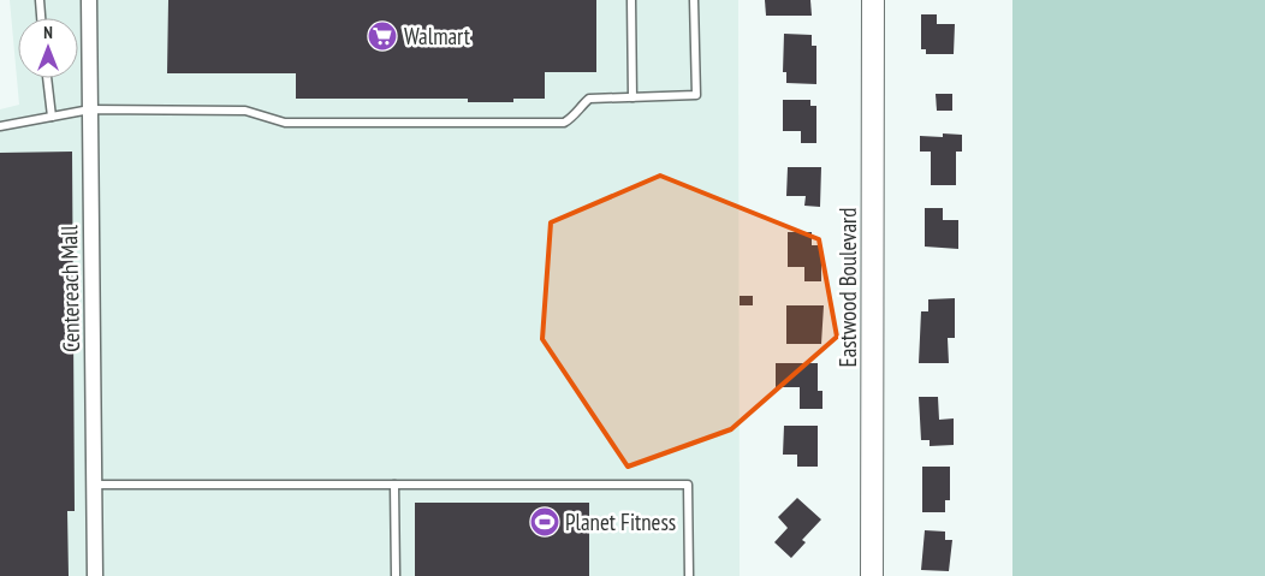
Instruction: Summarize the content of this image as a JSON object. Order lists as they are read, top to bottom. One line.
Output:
{"streets":{"street":["Eastwood Boulevard","Centereach Mall"]},"places":{"supermarket":["Walmart"],"sports":["Planet Fitness"]},"north":"top"}
